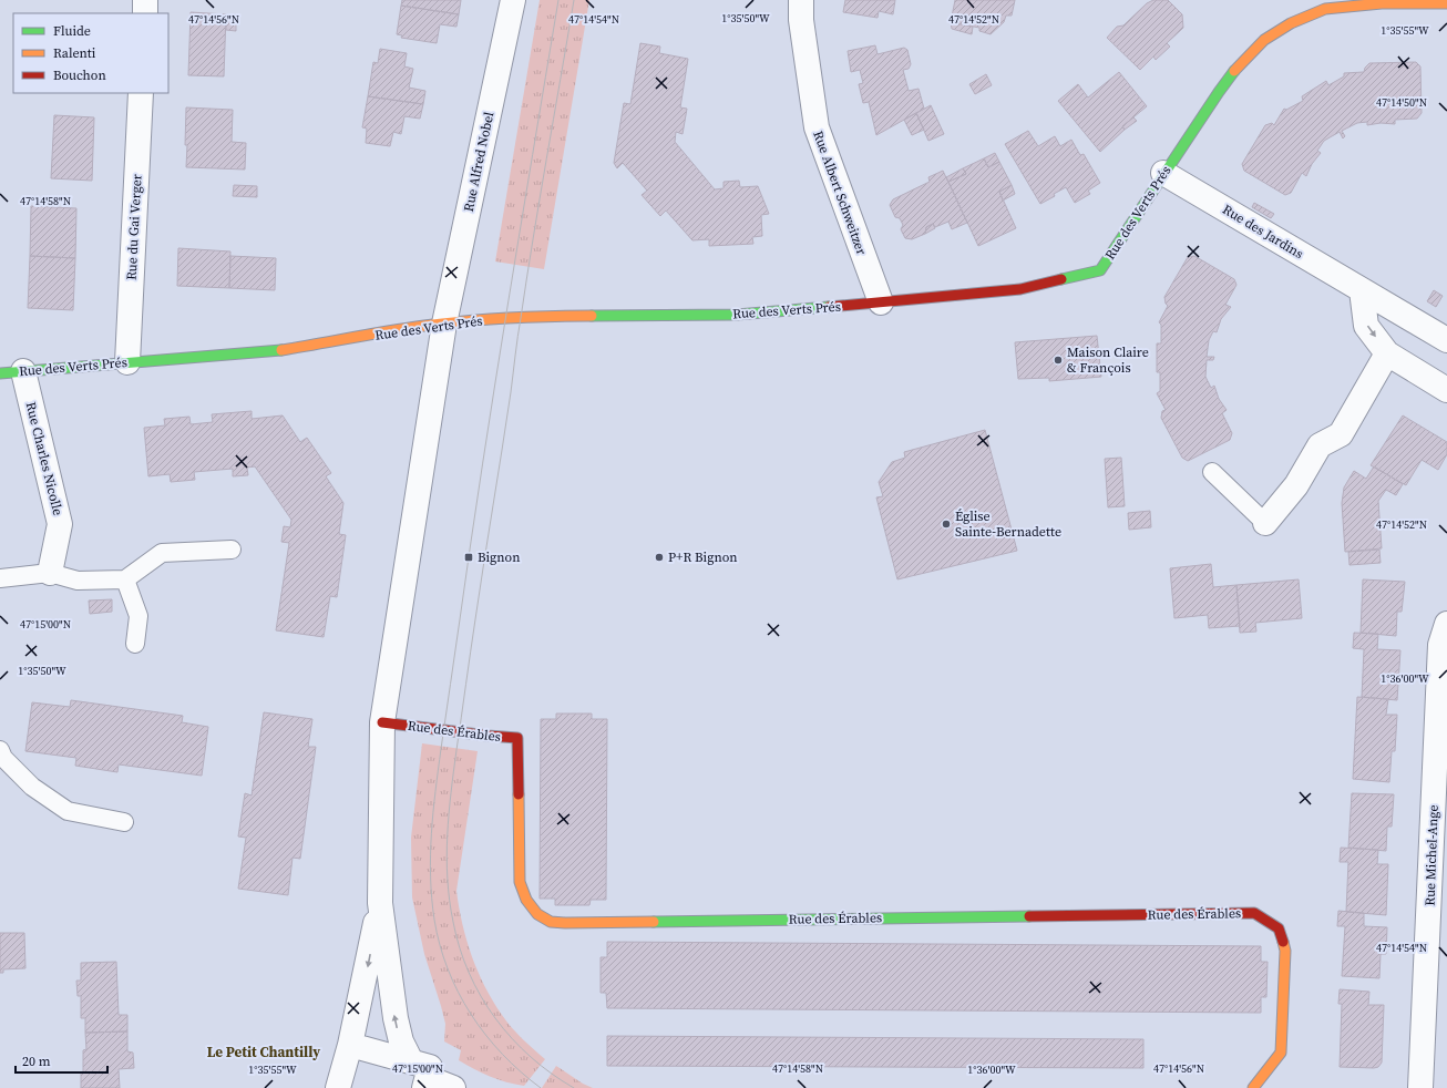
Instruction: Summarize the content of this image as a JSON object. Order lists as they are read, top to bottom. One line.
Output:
{"streets":{"street":["Rue Alfred Nobel","Rue Albert Schweitzer","Rue des Verts Prés","Rue du Gai Verger","Rue des Jardins","Rue Charles Nicolle","Rue des Érables","Rue Michel-Ange"]},"crossings":[["Rue Alfred Nobel","Rue des Verts Prés"],["Rue Albert Schweitzer","Rue des Verts Prés"],["Rue des Verts Prés","Rue du Gai Verger"],["Rue des Verts Prés","Rue des Jardins"],["Rue des Verts Prés","Rue Charles Nicolle"]],"districts":["Le Petit Chantilly"],"places":{"other":["Maison Claire & François","Église Sainte-Bernadette","P+R Bignon"],"transit":["Bignon"]},"legend":["Fluide","Ralenti","Bouchon"],"scale_bar":"20 m","coordinates":["1°35'50\"W","47°14'56\"N","47°14'54\"N","47°14'52\"N","1°35'55\"W","47°14'50\"N","47°14'58\"N","47°15'00\"N","1°36'00\"W"]}
